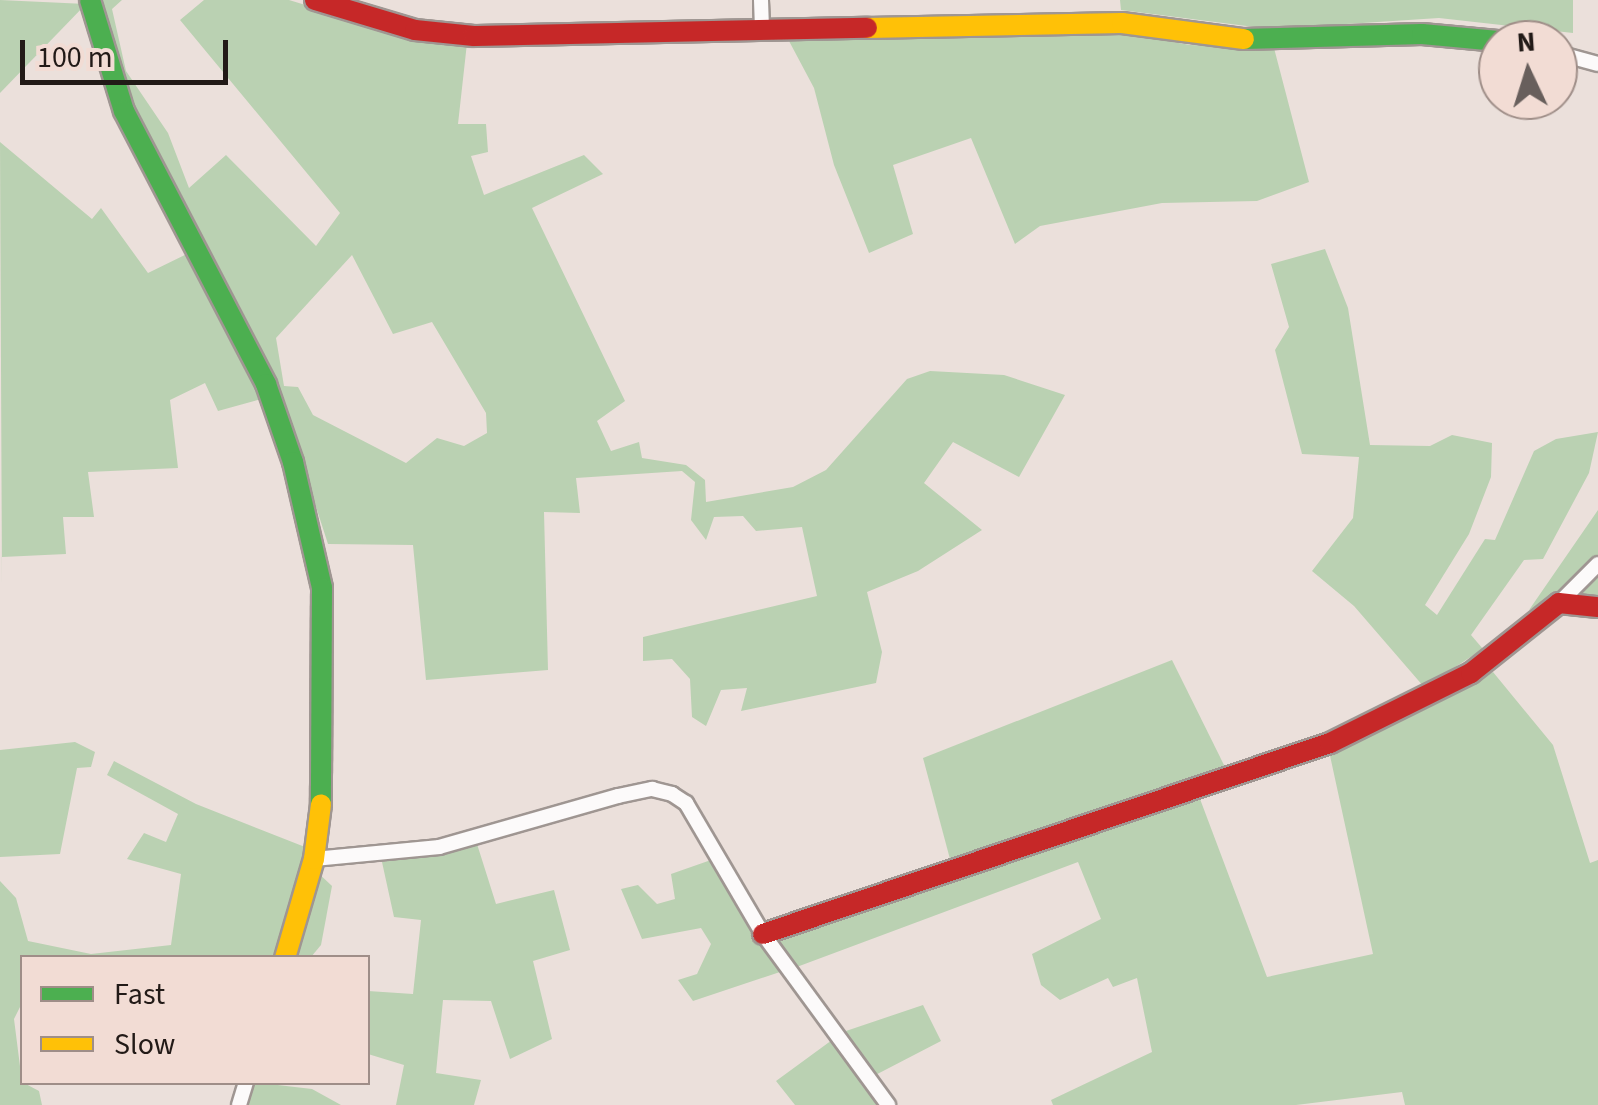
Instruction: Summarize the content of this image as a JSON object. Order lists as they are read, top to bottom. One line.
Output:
{"legend":["Fast","Slow"],"scale_bar":"100 m","north":"top"}
